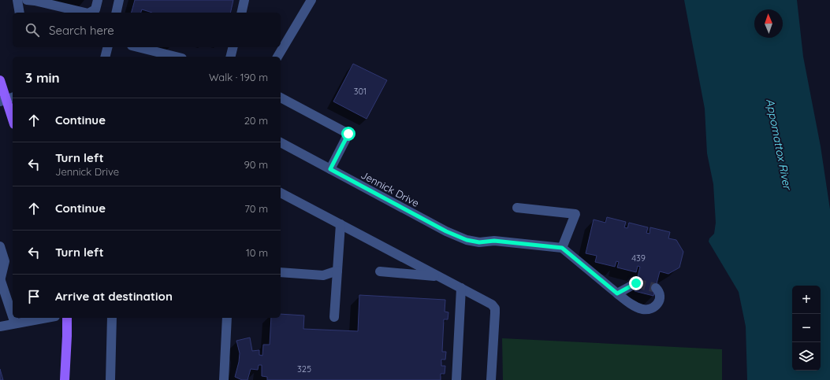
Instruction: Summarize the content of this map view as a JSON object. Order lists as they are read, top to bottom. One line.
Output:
{"streets":{"street":["Jennick Drive"]},"water":["Appomattox River"],"house_numbers":["301","439","325"],"north":"top","page":{"search":"Search here","heading":["3 min","Walk · 190 m"],"list":[["Continue","20 m"],["Turn left","Jennick Drive","90 m"],["Continue","70 m"],["Turn left","10 m"],"Arrive at destination"],"map_buttons":["+","−"]}}
